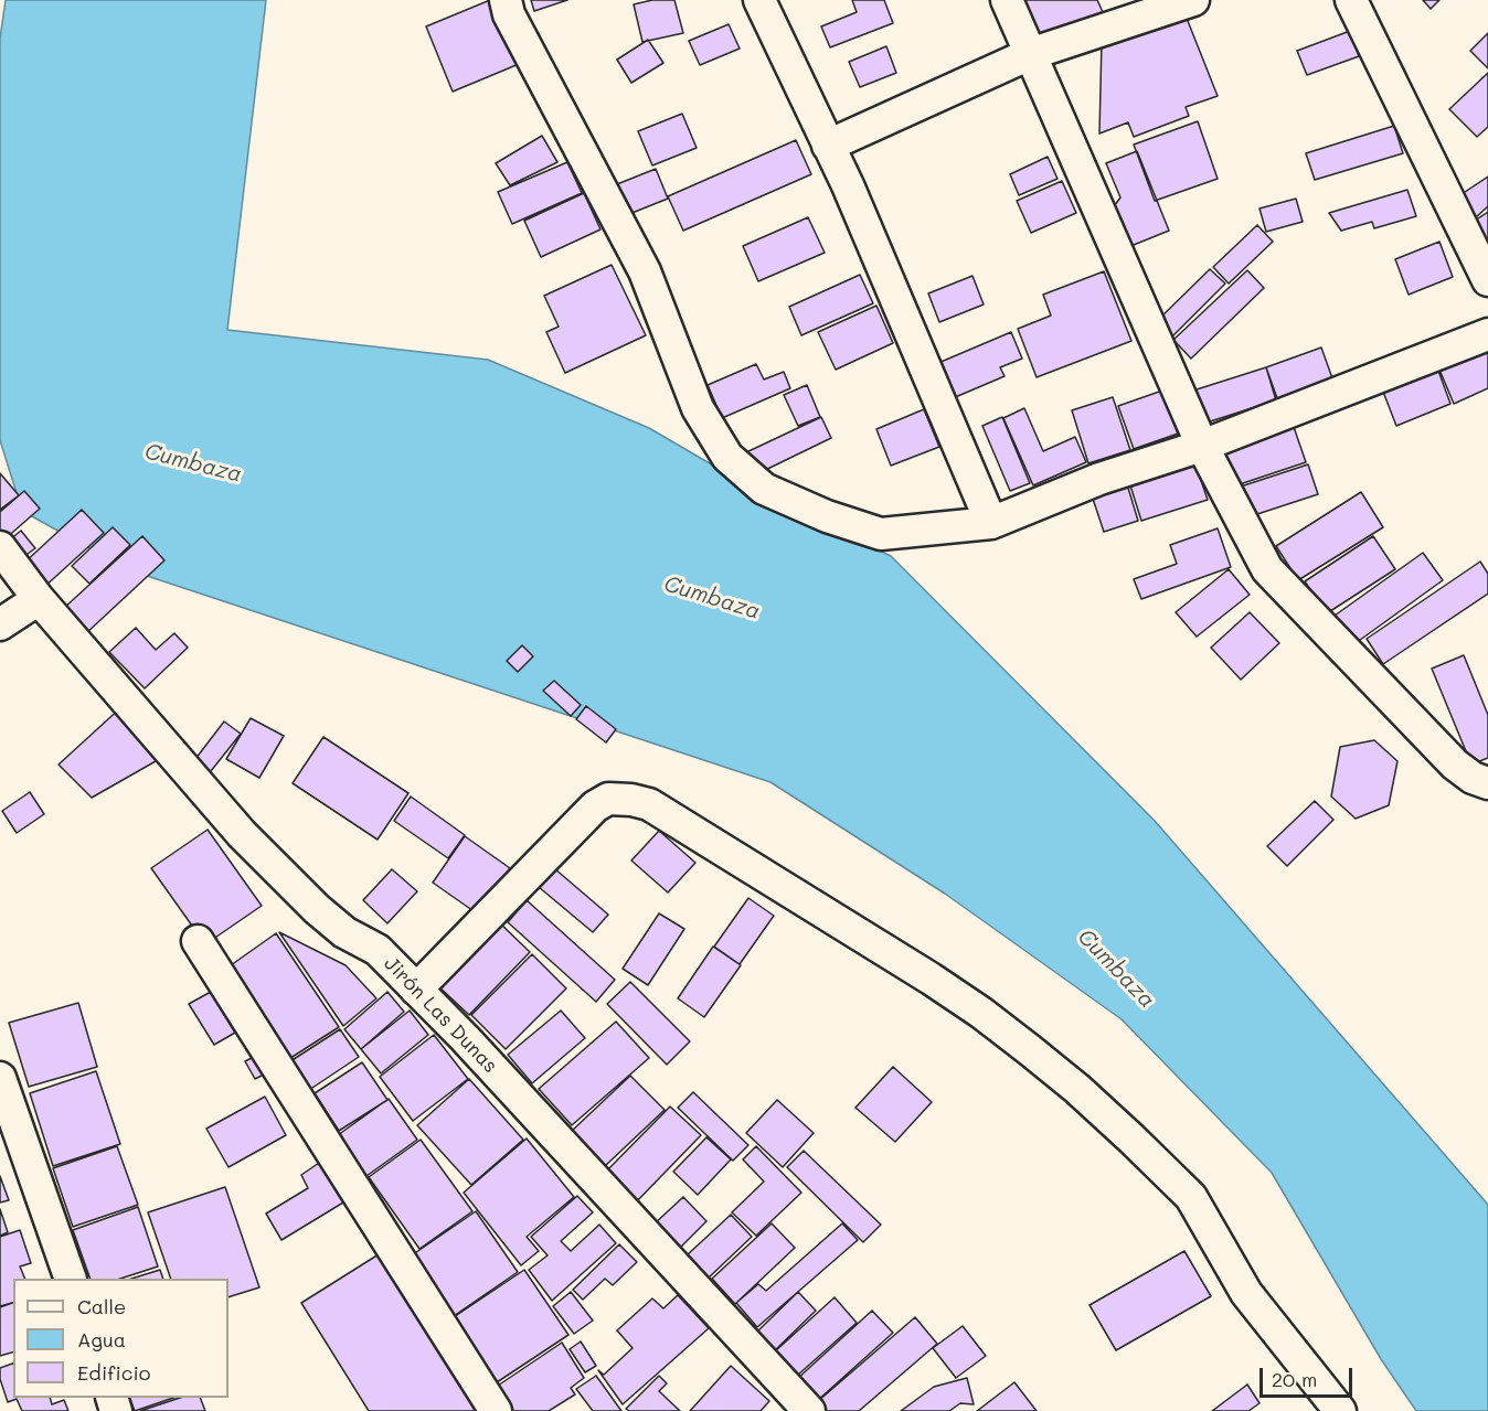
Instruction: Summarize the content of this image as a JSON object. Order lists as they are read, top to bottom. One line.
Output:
{"streets":{"street":["Jirón Las Dunas"]},"water":["Cumbaza"],"legend":["Calle","Agua","Edificio"],"scale_bar":"20 m"}
